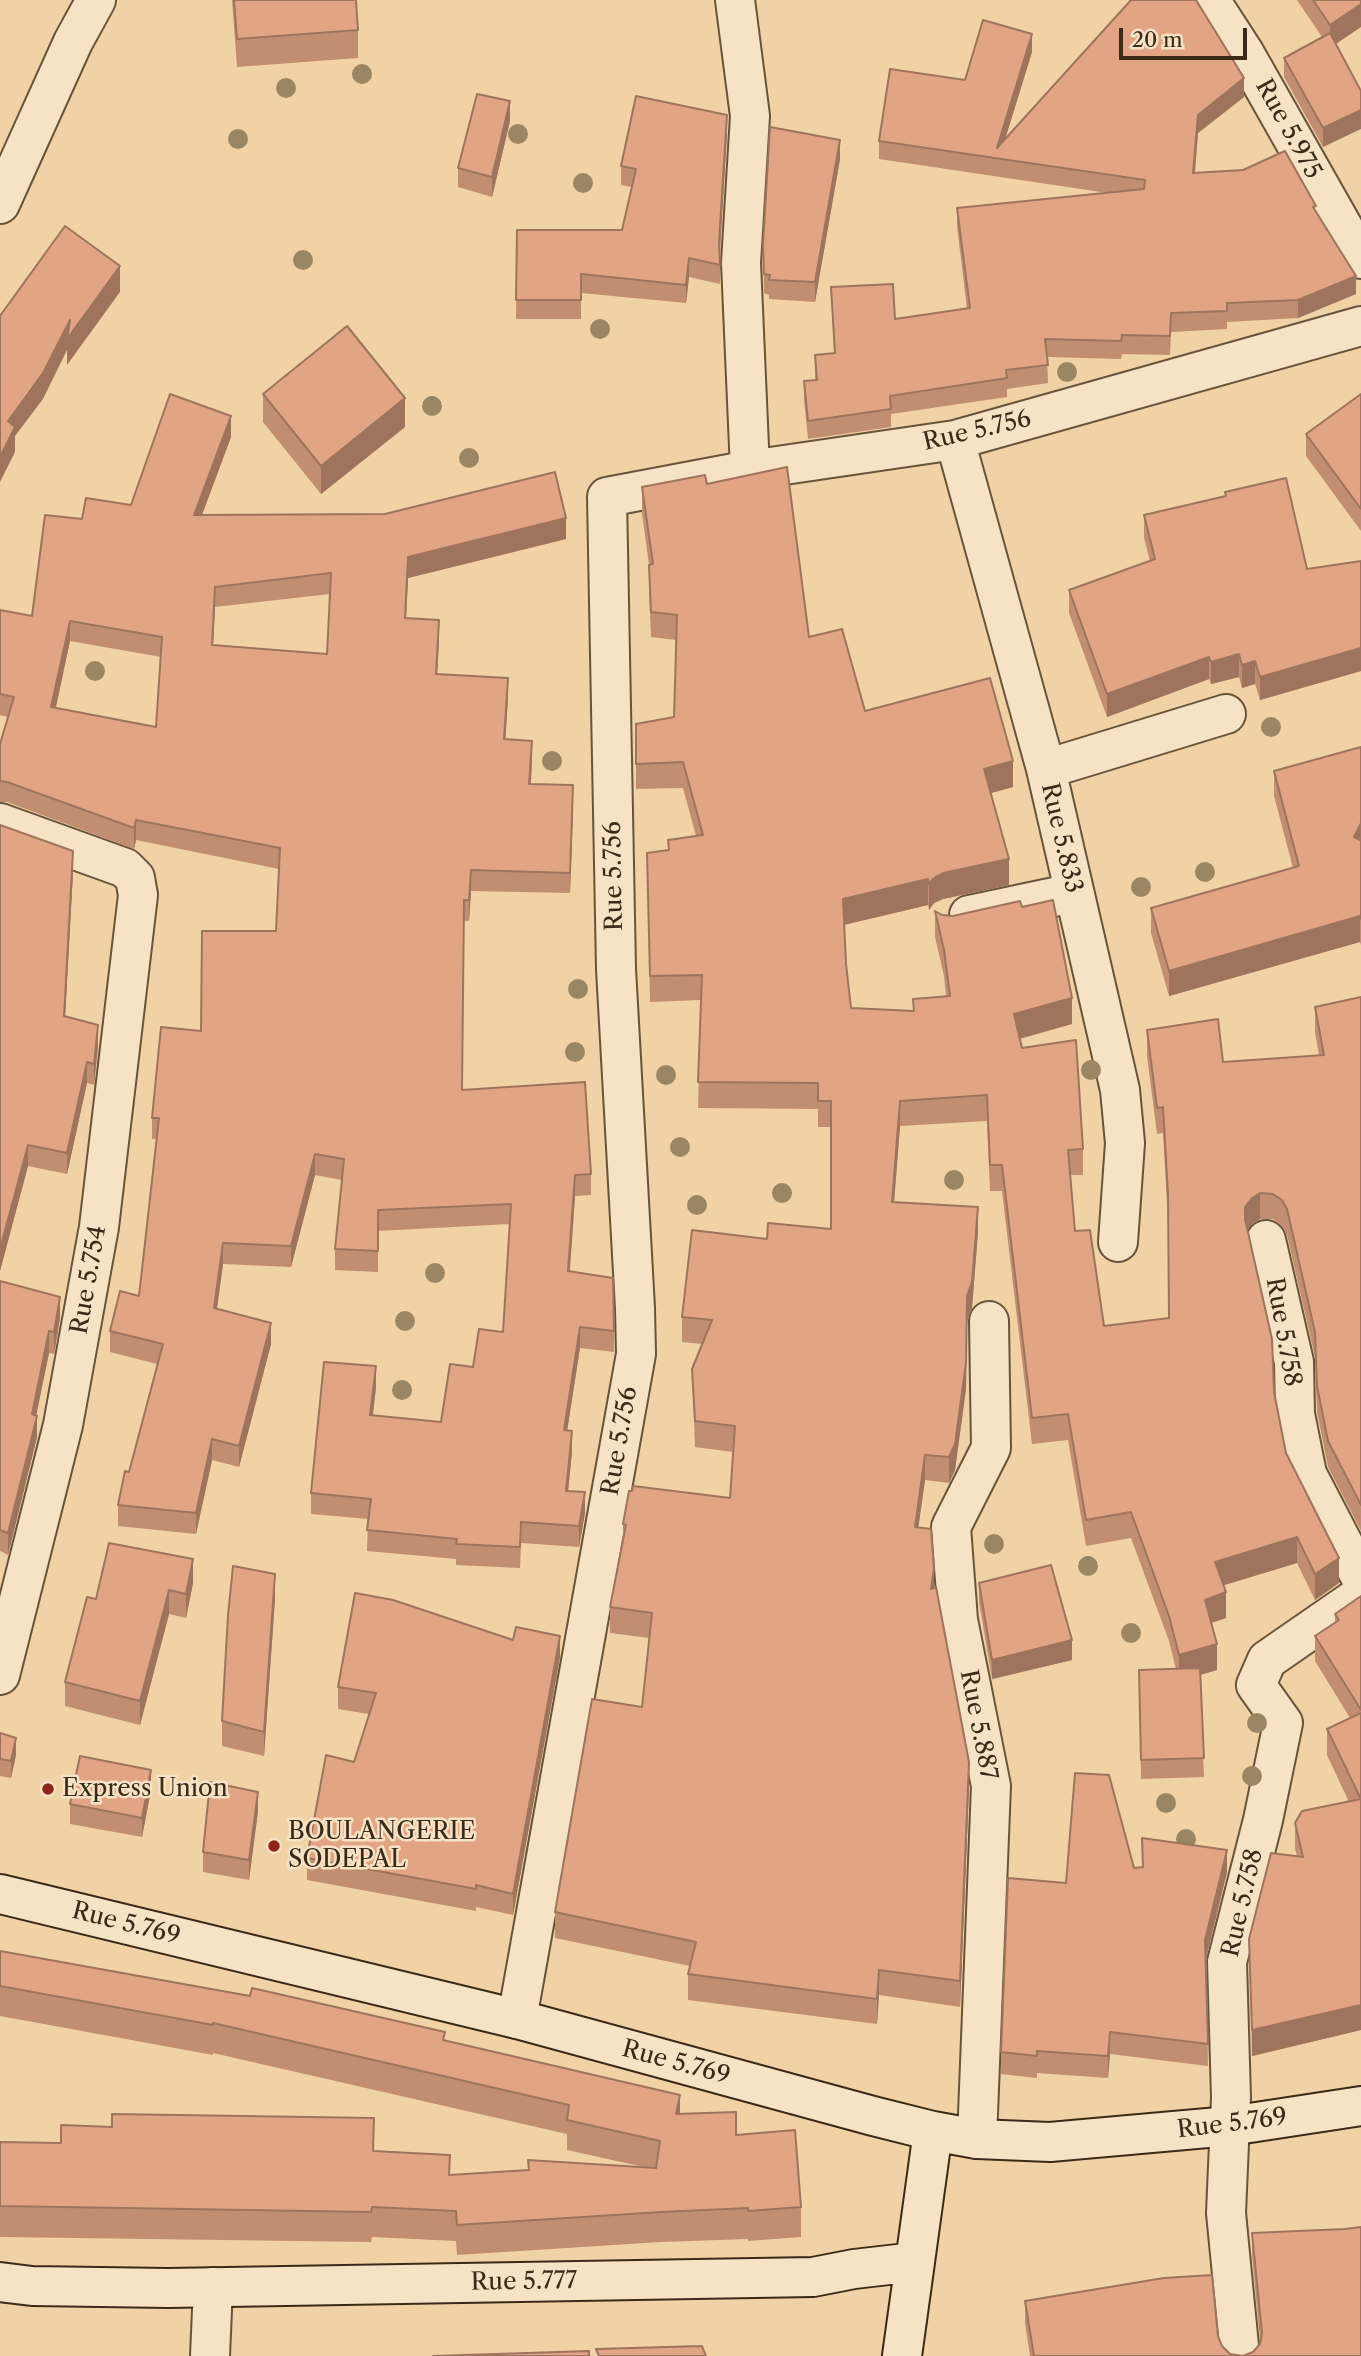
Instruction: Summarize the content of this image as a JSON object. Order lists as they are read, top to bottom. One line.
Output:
{"streets":{"street":["Rue 5.975","Rue 5.756","Rue 5.833","Rue 5.754","Rue 5.758","Rue 5.887","Rue 5.769","Rue 5.777"]},"crossings":[["Rue 5.756","Rue 5.833"],["Rue 5.756","Rue 5.769"],["Rue 5.758","Rue 5.769"],["Rue 5.887","Rue 5.769"]],"places":["Express Union","BOULANGERIE SODEPAL"],"scale_bar":"20 m"}
